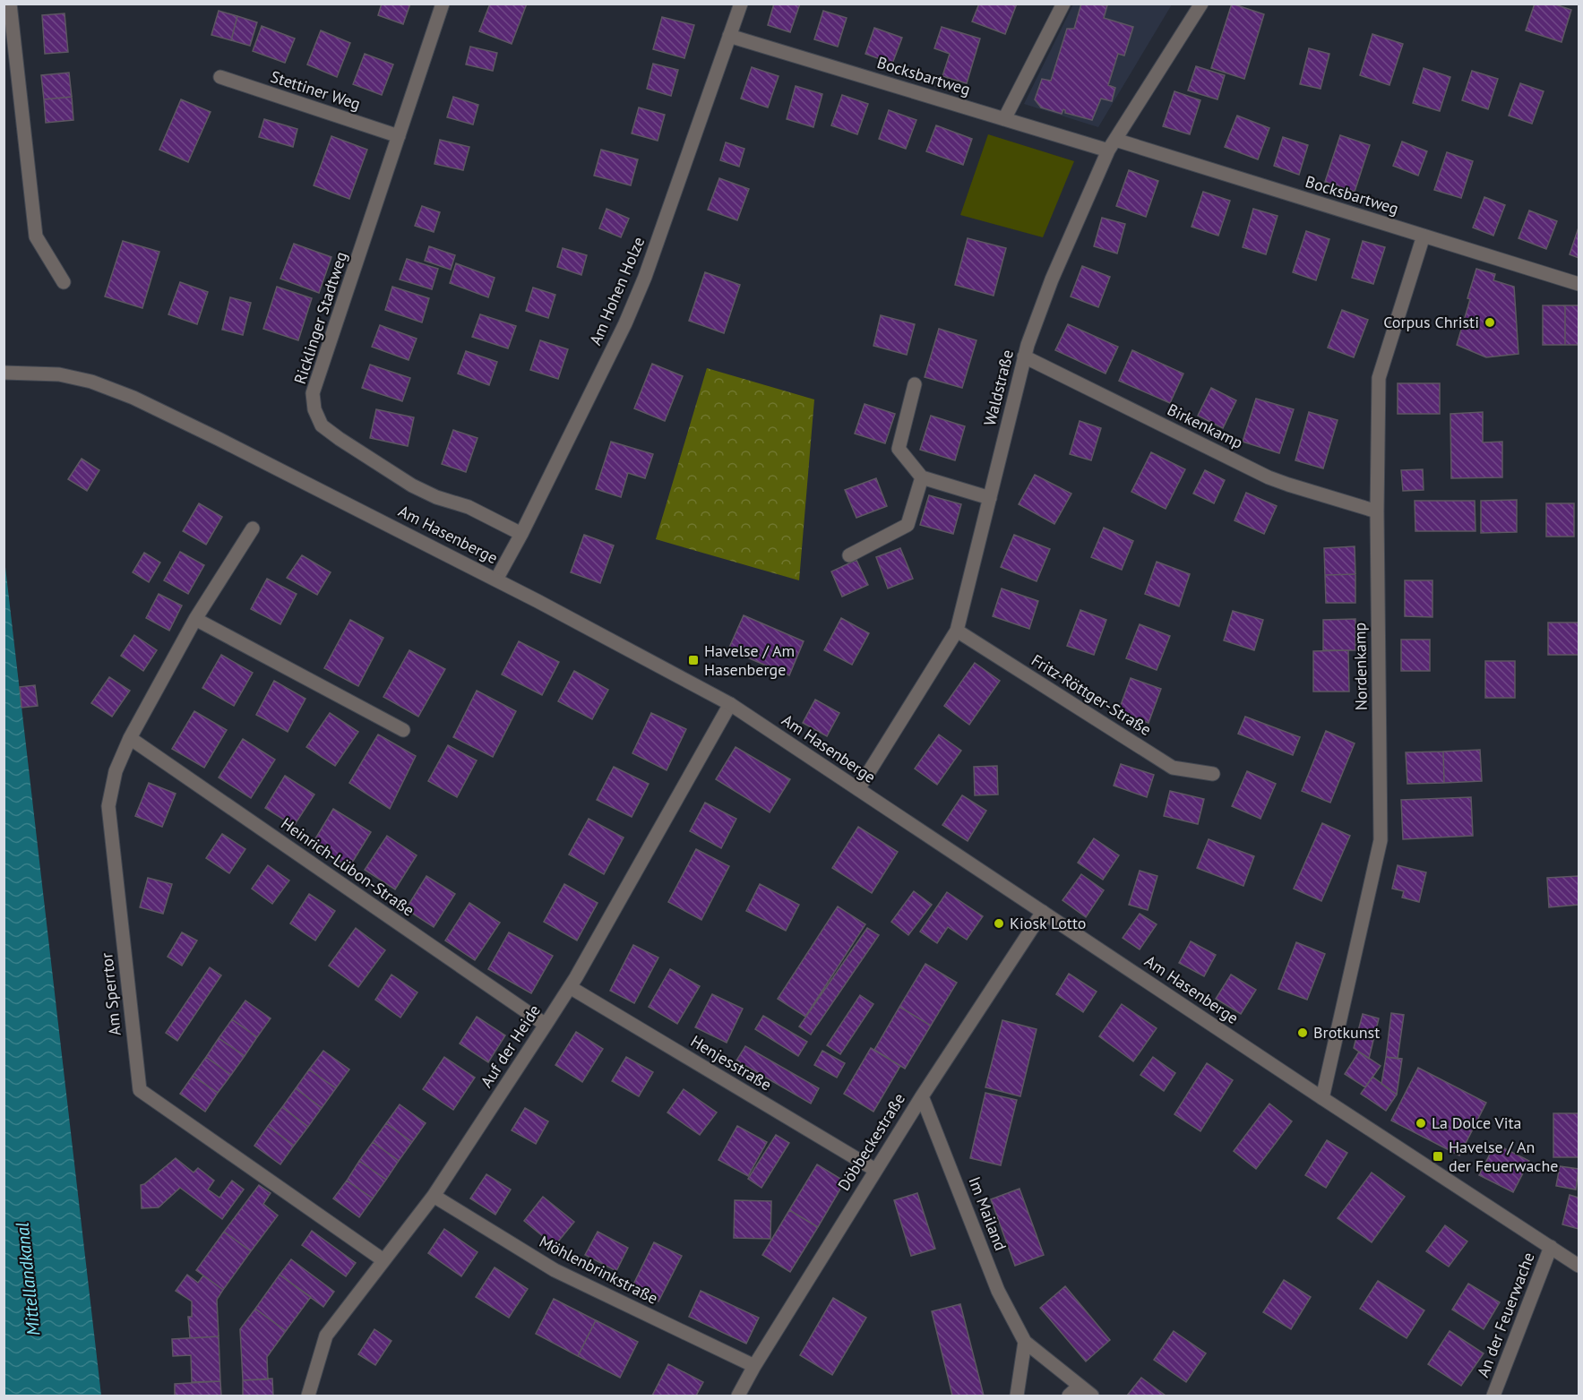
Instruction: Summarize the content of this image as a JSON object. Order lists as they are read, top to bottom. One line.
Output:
{"streets":{"street":["Bocksbartweg","Stettiner Weg","Am Hohen Holze","Ricklinger Stadtweg","Waldstraße","Birkenkamp","Am Hasenberge","Nordenkamp","Fritz-Röttger-Straße","Heinrich-Lübon-Straße","Am Sperrtor","Auf der Heide","Henjesstraße","Döbbeckestraße","Im Mailand","Möhlenbrinkstraße","An der Feuerwache"]},"crossings":[["Bocksbartweg","Am Hohen Holze"],["Bocksbartweg","Waldstraße"],["Bocksbartweg","Nordenkamp"],["Stettiner Weg","Ricklinger Stadtweg"],["Am Hohen Holze","Ricklinger Stadtweg"],["Am Hohen Holze","Am Hasenberge"],["Waldstraße","Birkenkamp"],["Waldstraße","Am Hasenberge"],["Waldstraße","Fritz-Röttger-Straße"],["Birkenkamp","Nordenkamp"],["Am Hasenberge","Nordenkamp"],["Am Hasenberge","Auf der Heide"],["Am Hasenberge","Döbbeckestraße"],["Am Hasenberge","An der Feuerwache"],["Heinrich-Lübon-Straße","Am Sperrtor"],["Heinrich-Lübon-Straße","Auf der Heide"],["Am Sperrtor","Auf der Heide"],["Auf der Heide","Henjesstraße"],["Auf der Heide","Möhlenbrinkstraße"],["Henjesstraße","Döbbeckestraße"],["Döbbeckestraße","Im Mailand"],["Döbbeckestraße","Möhlenbrinkstraße"]],"water":["Mittellandkanal"],"places":{"other":["Corpus Christi","Kiosk Lotto","Brotkunst","La Dolce Vita"],"transit":["Havelse / Am Hasenberge","Havelse / An der Feuerwache"]}}
